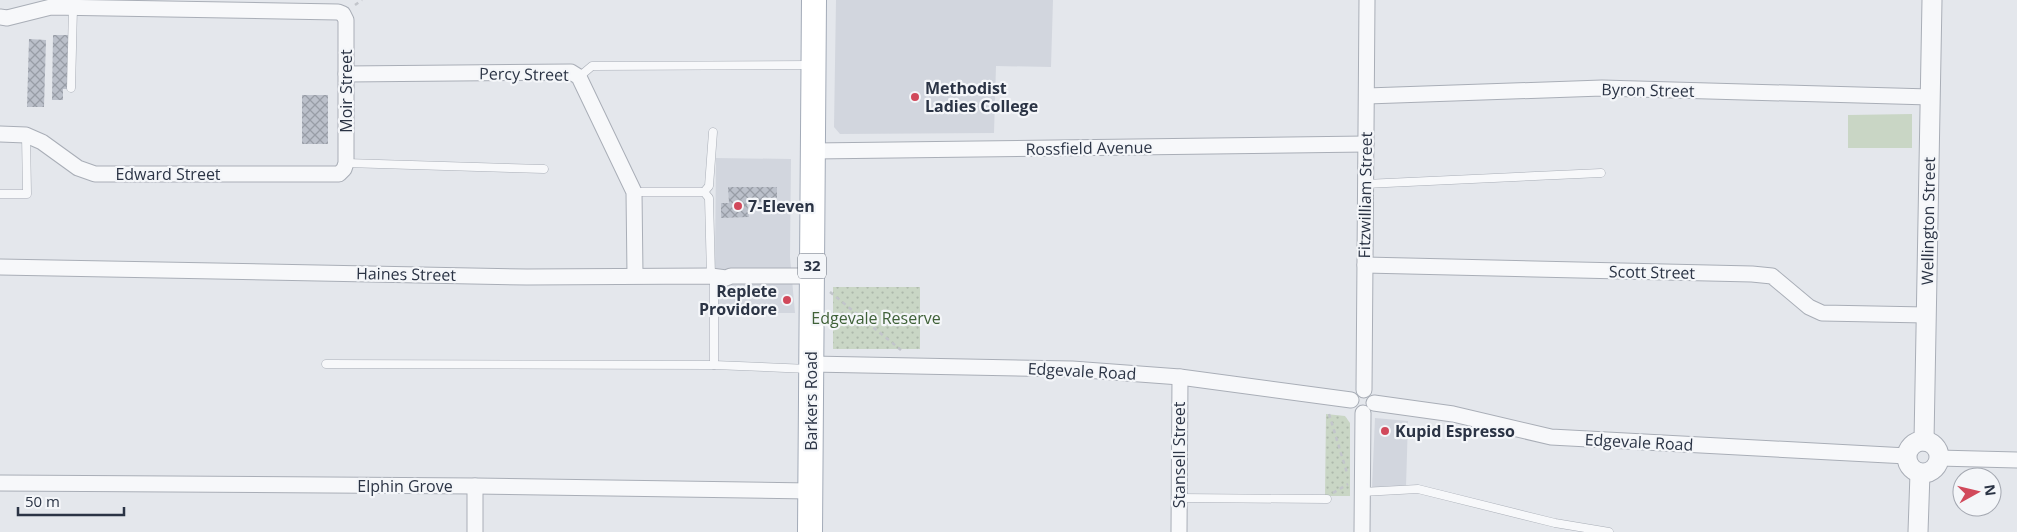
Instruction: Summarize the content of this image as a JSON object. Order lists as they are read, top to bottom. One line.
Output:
{"streets":{"main road":["32","Barkers Road"],"street":["Percy Street","Byron Street","Moir Street","Rossfield Avenue","Edward Street","Fitzwilliam Street","Wellington Street","Scott Street","Haines Street","Edgevale Road","Stansell Street","Elphin Grove"]},"crossings":[["Percy Street","Moir Street"],["Percy Street","Haines Street"],["Byron Street","Fitzwilliam Street"],["Byron Street","Wellington Street"],["Moir Street","Edward Street"],["Rossfield Avenue","Fitzwilliam Street"],["Rossfield Avenue","Barkers Road"],["Fitzwilliam Street","Scott Street"],["Fitzwilliam Street","Edgevale Road"],["Wellington Street","Scott Street"],["Wellington Street","Edgevale Road"],["Haines Street","Barkers Road"],["Edgevale Road","Barkers Road"],["Edgevale Road","Stansell Street"],["Barkers Road","Elphin Grove"]],"parks":["Edgevale Reserve"],"places":["Methodist Ladies College","7-Eleven","Replete Providore","Kupid Espresso"],"scale_bar":"50 m","north":"right"}
